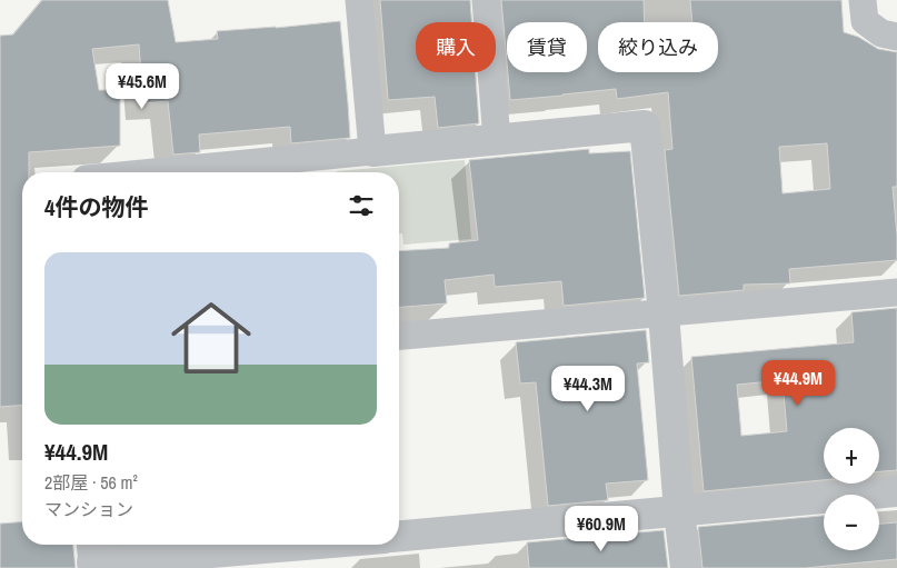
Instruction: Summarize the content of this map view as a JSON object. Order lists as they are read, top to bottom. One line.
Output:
{"page":{"chip":["購入","賃貸","絞り込み"],"price":["¥45.6M","¥44.9M","¥44.3M","¥60.9M"],"heading":"4件の物件","list":[{"name":"¥44.9M","note":"2部屋 · 56 m² · マンション"}],"map_buttons":["+","−"]}}
